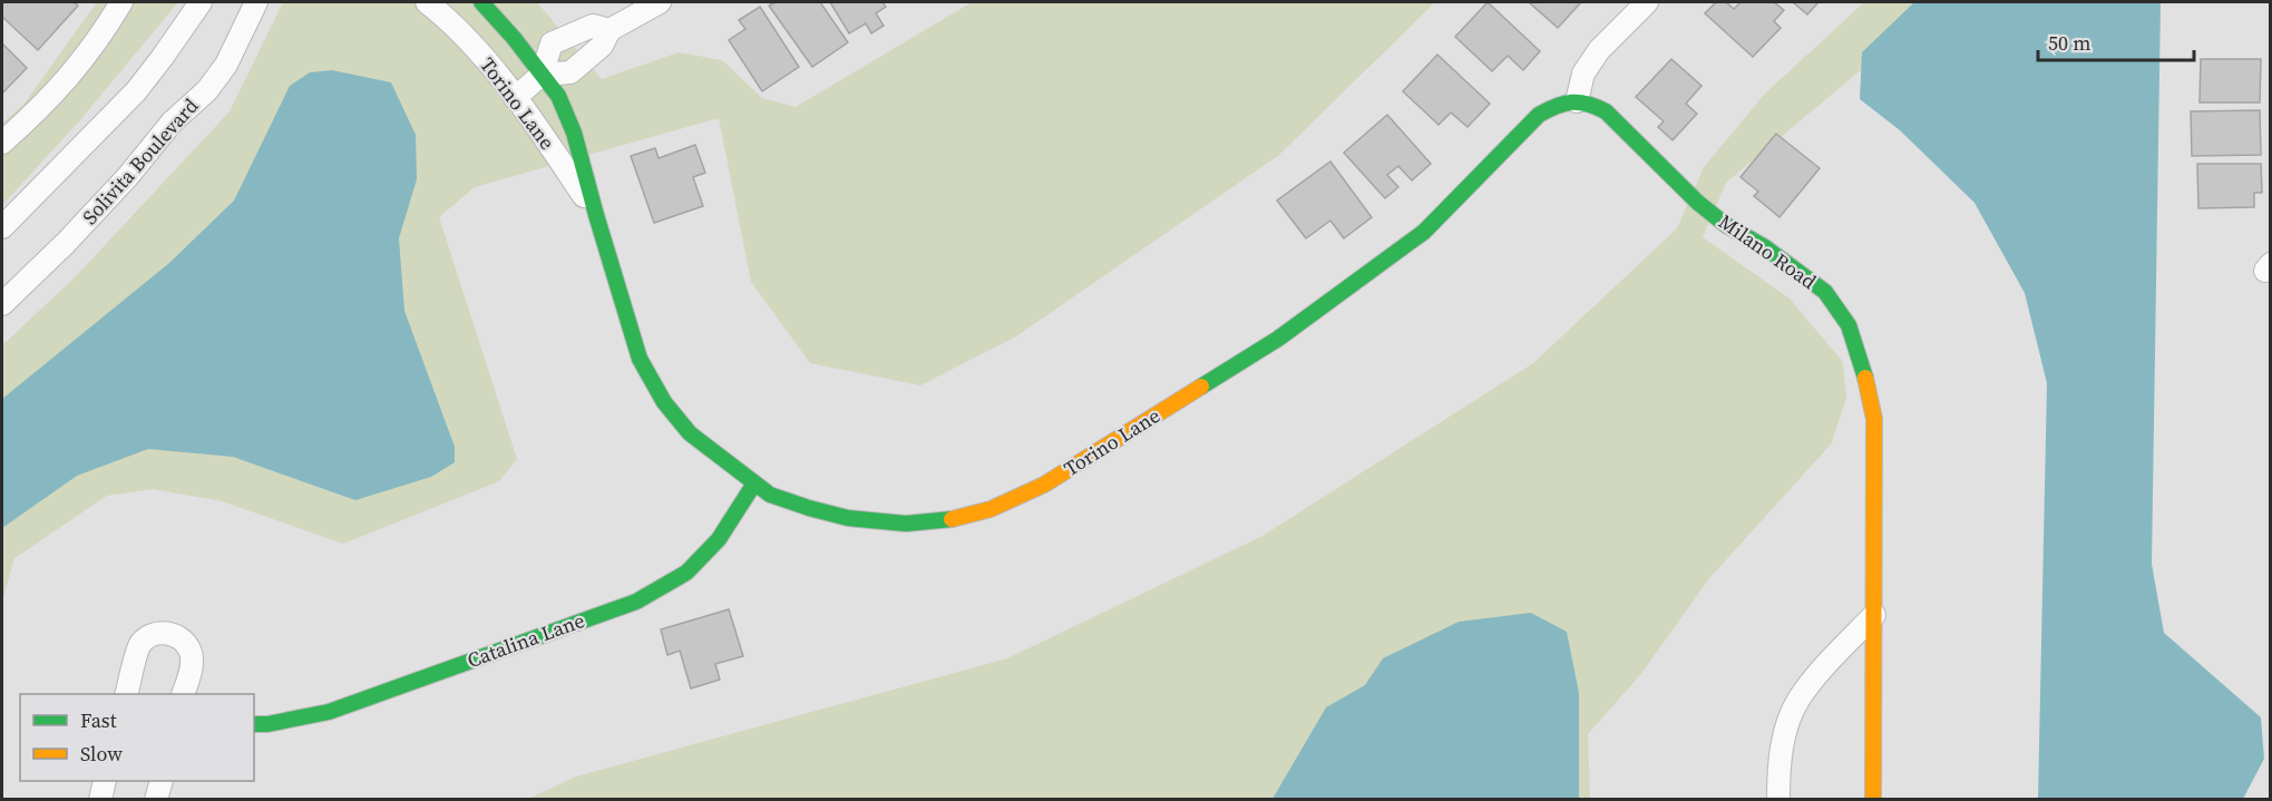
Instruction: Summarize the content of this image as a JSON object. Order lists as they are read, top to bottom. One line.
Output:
{"streets":{"street":["Torino Lane","Solivita Boulevard","Milano Road","Catalina Lane"]},"crossings":[["Torino Lane","Milano Road"],["Torino Lane","Catalina Lane"]],"legend":["Fast","Slow"],"scale_bar":"50 m"}
